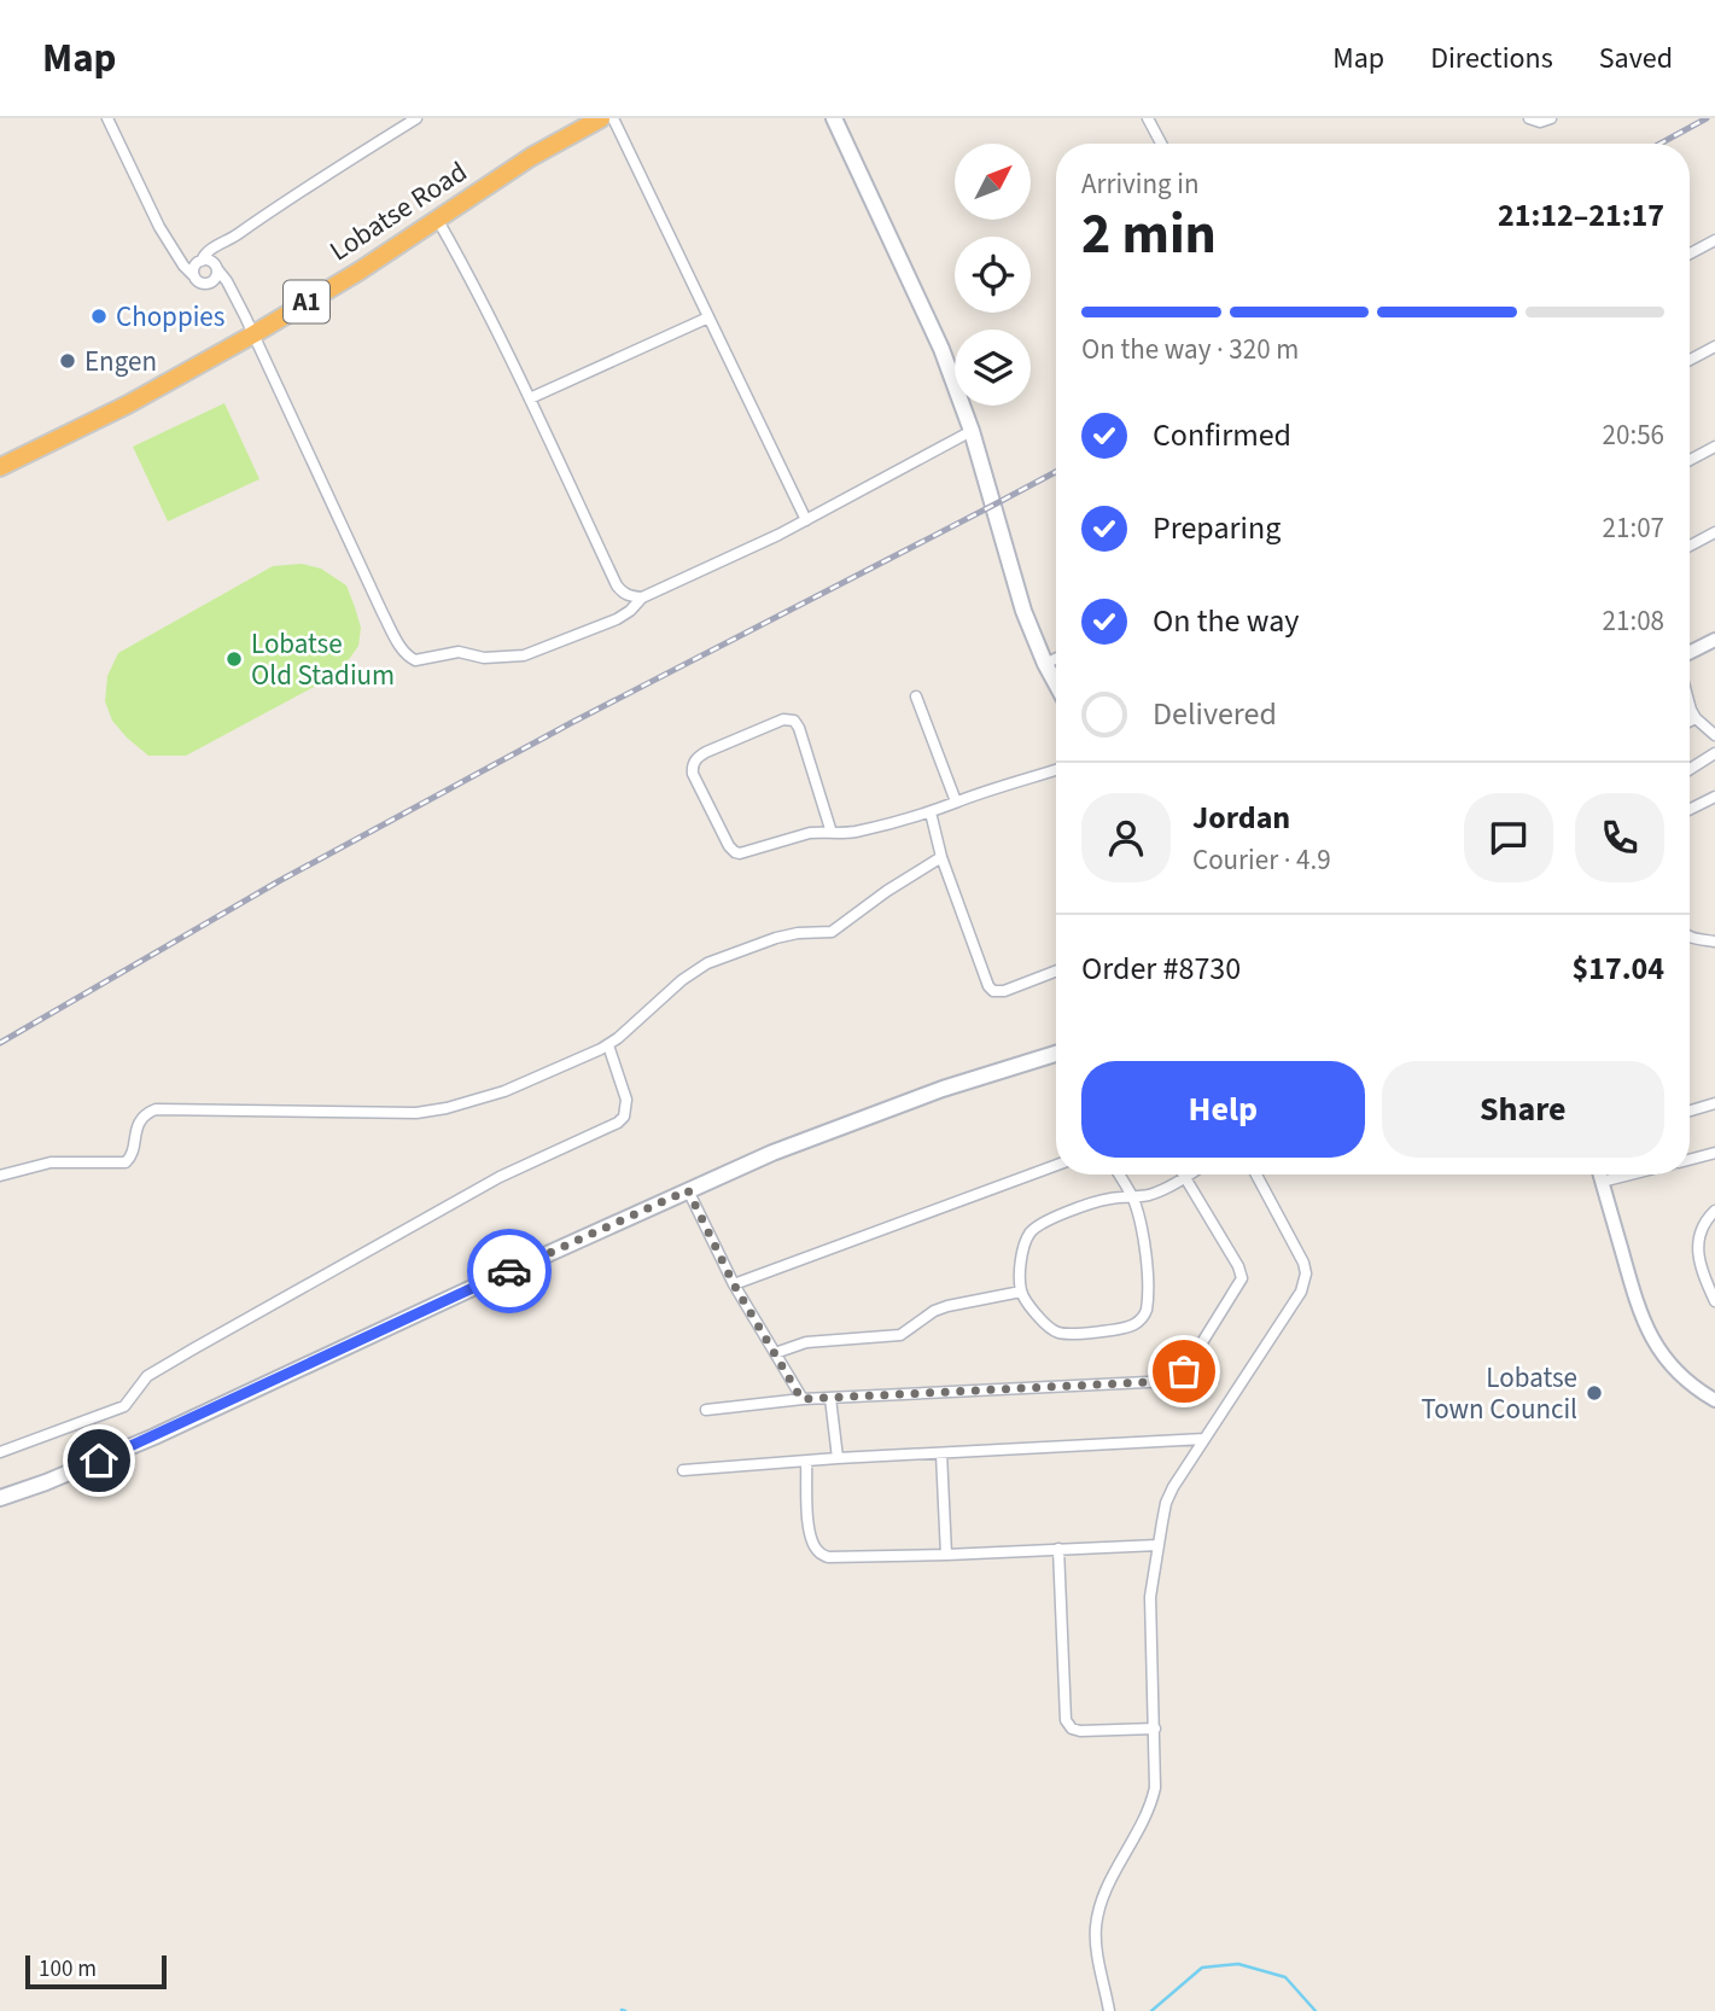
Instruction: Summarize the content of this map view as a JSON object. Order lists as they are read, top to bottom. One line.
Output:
{"streets":{"highway":["Lobatse Road","A1"]},"places":["Choppies","Engen","Lobatse Old Stadium","Lobatse Town Council"],"scale_bar":"100 m","north":"top right","page":{"header":"Map","nav":["Map","Directions","Saved"],"heading":["2 min","Arriving in","21:12–21:17"],"panel":["Jordan","Courier · 4.9","Order #8730","$17.04"],"bar":"On the way · 320 m","list":[["Confirmed","20:56"],["Preparing","21:07"],["On the way","21:08"],"Delivered"],"buttons":["Help","Share"],"scale":"100 m"}}
